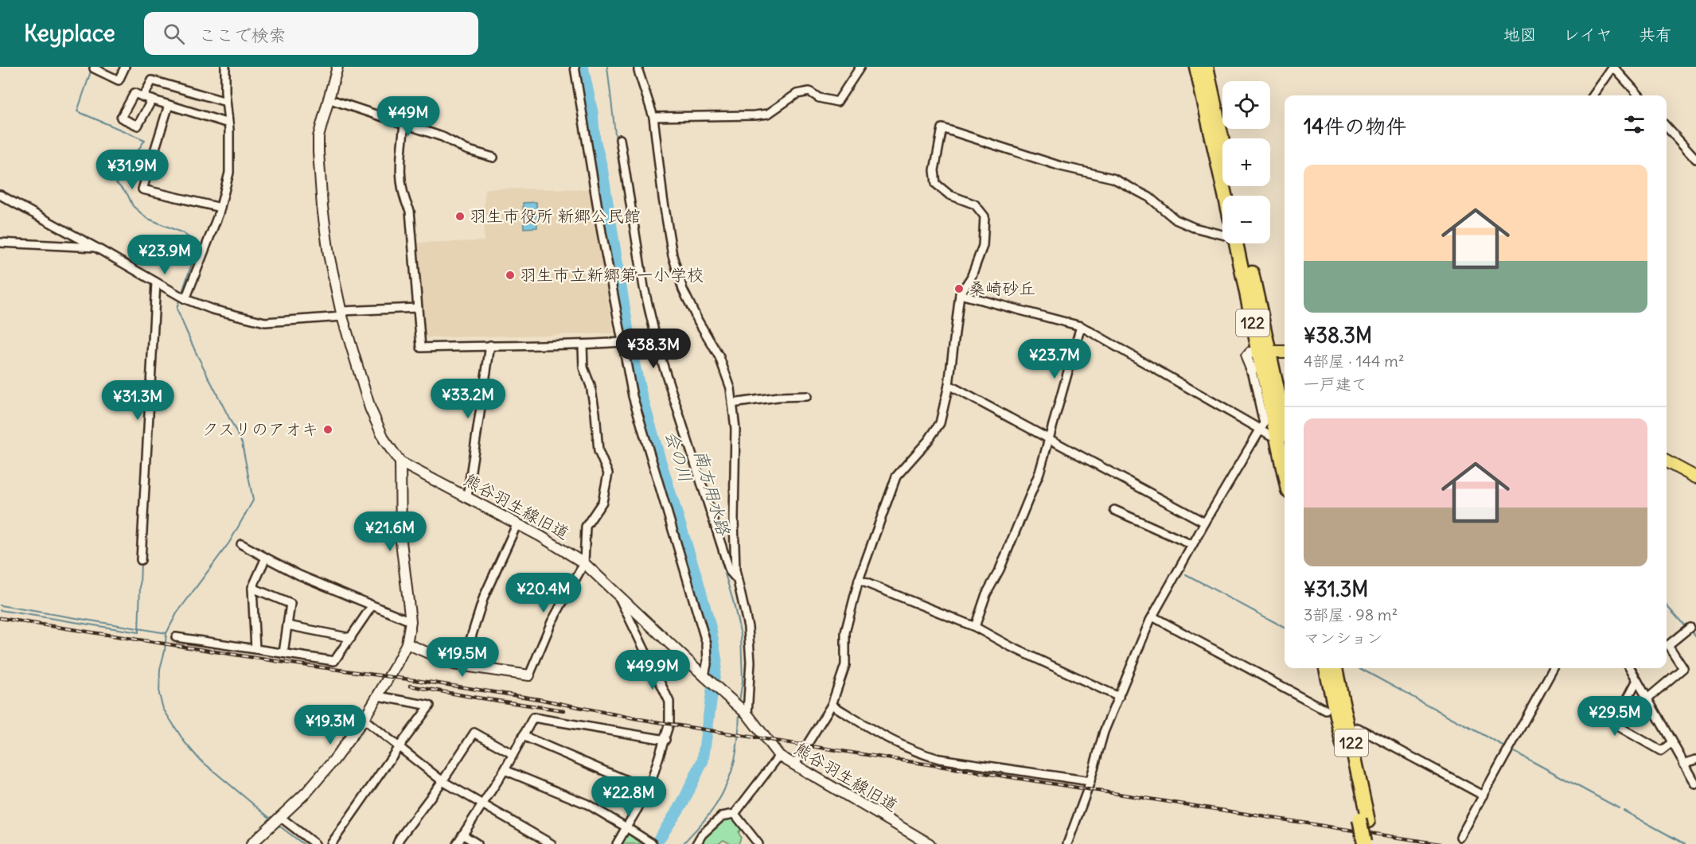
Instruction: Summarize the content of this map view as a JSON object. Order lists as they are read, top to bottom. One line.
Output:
{"streets":{"highway":["122"],"street":["熊谷羽生線旧道"]},"water":["会の川","南方用水路"],"places":["羽生市役所 新郷公民館","羽生市立新郷第一小学校","桑崎砂丘","クスリのアオキ"],"page":{"header":"Keyplace","search":"ここで検索","nav":["地図","レイヤ","共有"],"map_buttons":["+","−"],"heading":"14件の物件","price":["¥49M","¥31.9M","¥23.9M","¥38.3M","¥23.7M","¥33.2M","¥31.3M","¥21.6M","¥20.4M","¥19.5M","¥49.9M","¥29.5M","¥19.3M","¥22.8M"],"list":[{"name":"¥38.3M","note":"4部屋 · 144 m² · 一戸建て"},{"name":"¥31.3M","note":"3部屋 · 98 m² · マンション"}]}}
